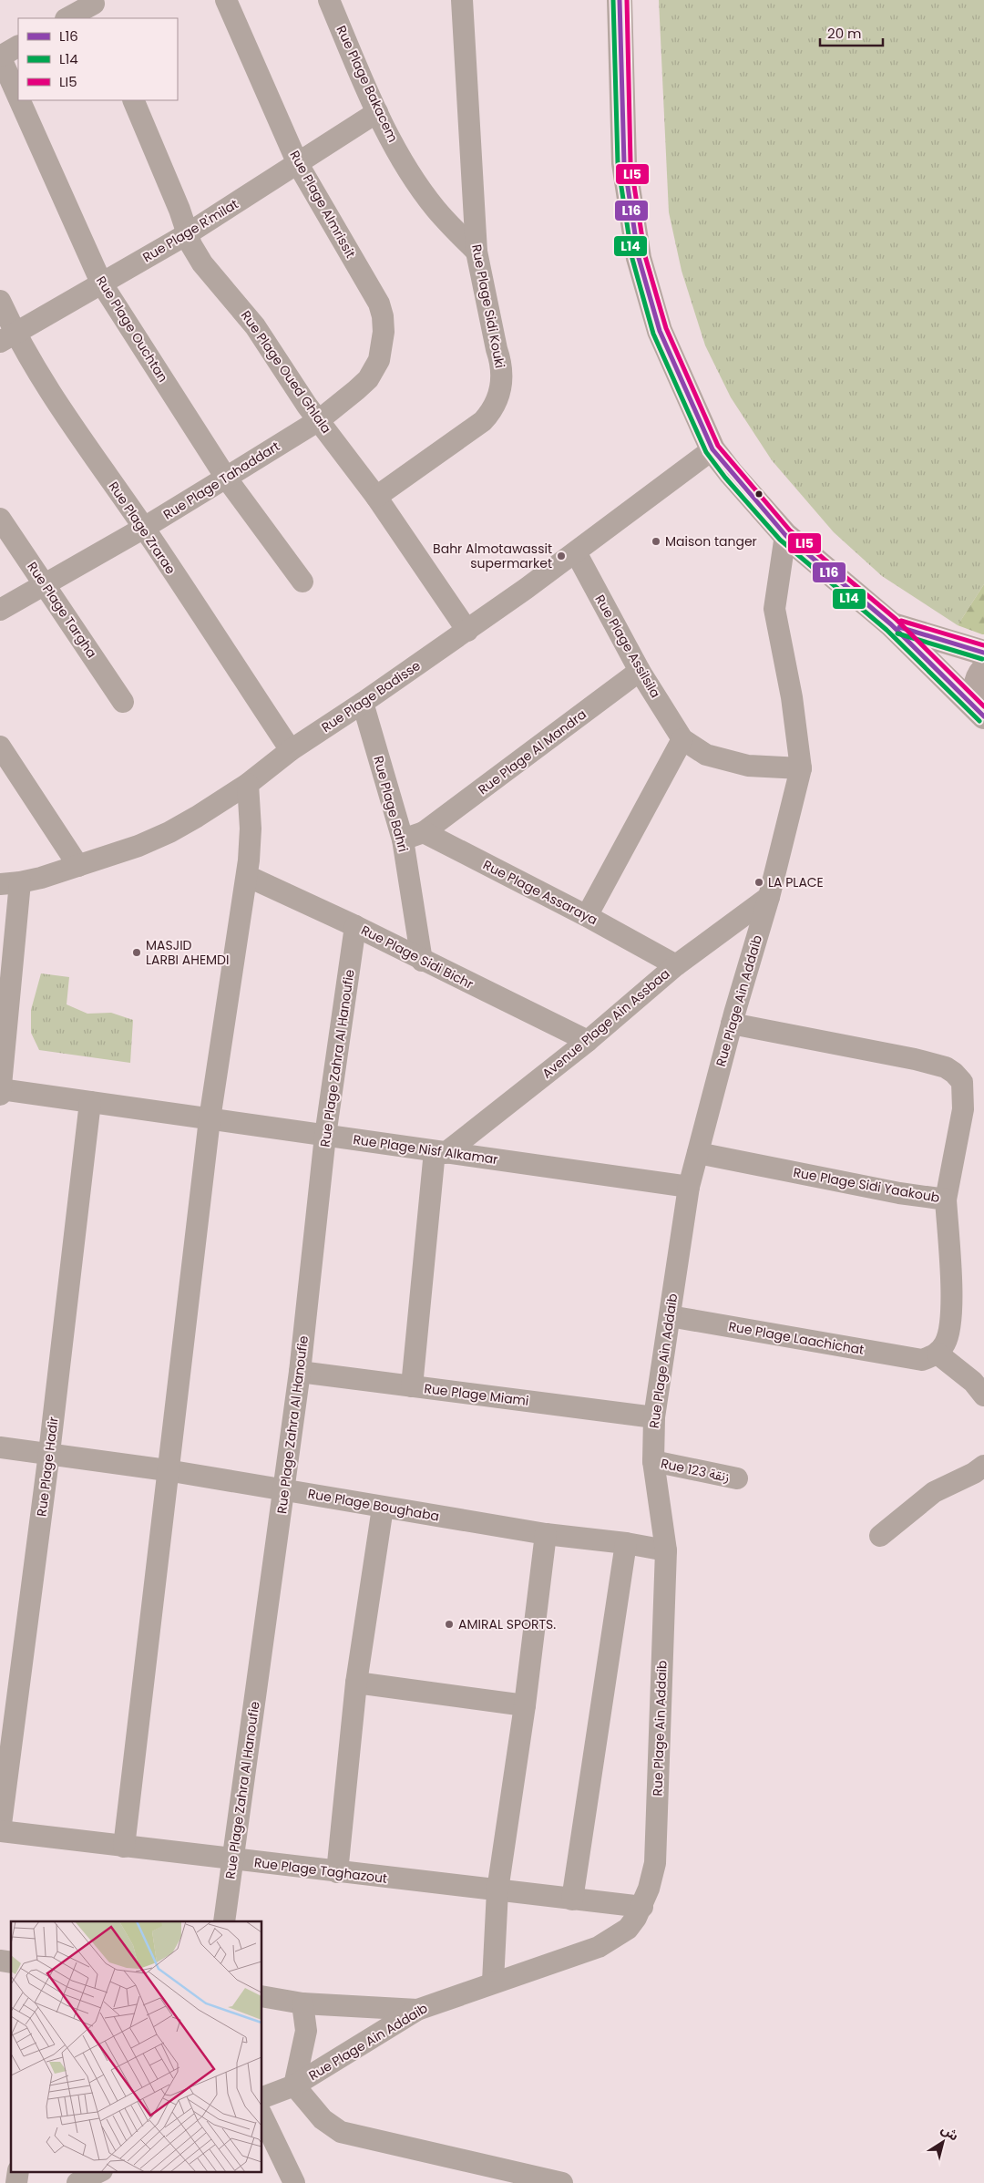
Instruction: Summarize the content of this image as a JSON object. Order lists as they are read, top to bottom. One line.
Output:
{"streets":{"street":["Rue Plage Bakacem","Rue Plage Almrissit","Rue Plage R'milat","Rue Plage Sidi Kouki","Rue Plage Ouchtan","Rue Plage Oued Ghlala","Rue Plage Tahaddart","Rue Plage Zrarae","Rue Plage Targha","Rue Plage Assilsila","Rue Plage Badisse","Rue Plage Al Mandra","Rue Plage Bahri","Rue Plage Assaraya","Rue Plage Sidi Bichr","Rue Plage Ain Addaib","Avenue Plage Ain Assbaa","Rue Plage Zahra Al Hanoufie","Rue Plage Nisf Alkamar","Rue Plage Sidi Yaakoub","Rue Plage Laachichat","Rue Plage Miami","Rue Plage Hadir","Rue 123 زنقة","Rue Plage Boughaba","Rue Plage Taghazout"]},"crossings":[["Rue Plage Bakacem","Rue Plage R'milat"],["Rue Plage Bakacem","Rue Plage Sidi Kouki"],["Rue Plage Almrissit","Rue Plage R'milat"],["Rue Plage Almrissit","Rue Plage Tahaddart"],["Rue Plage R'milat","Rue Plage Ouchtan"],["Rue Plage R'milat","Rue Plage Oued Ghlala"],["Rue Plage R'milat","Rue Plage Zrarae"],["Rue Plage Sidi Kouki","Rue Plage Oued Ghlala"],["Rue Plage Ouchtan","Rue Plage Tahaddart"],["Rue Plage Oued Ghlala","Rue Plage Tahaddart"],["Rue Plage Oued Ghlala","Rue Plage Badisse"],["Rue Plage Tahaddart","Rue Plage Zrarae"],["Rue Plage Tahaddart","Rue Plage Targha"],["Rue Plage Zrarae","Rue Plage Badisse"],["Rue Plage Assilsila","Rue Plage Badisse"],["Rue Plage Assilsila","Rue Plage Al Mandra"],["Rue Plage Assilsila","Rue Plage Ain Addaib"],["Rue Plage Badisse","Rue Plage Bahri"],["Rue Plage Al Mandra","Rue Plage Assaraya"],["Rue Plage Bahri","Rue Plage Sidi Bichr"],["Rue Plage Assaraya","Avenue Plage Ain Assbaa"],["Rue Plage Sidi Bichr","Avenue Plage Ain Assbaa"],["Rue Plage Sidi Bichr","Rue Plage Zahra Al Hanoufie"],["Rue Plage Ain Addaib","Avenue Plage Ain Assbaa"],["Rue Plage Ain Addaib","Rue Plage Nisf Alkamar"],["Rue Plage Ain Addaib","Rue Plage Sidi Yaakoub"],["Rue Plage Ain Addaib","Rue Plage Laachichat"],["Rue Plage Ain Addaib","Rue Plage Miami"],["Rue Plage Ain Addaib","Rue 123 زنقة"],["Rue Plage Ain Addaib","Rue Plage Boughaba"],["Rue Plage Ain Addaib","Rue Plage Taghazout"],["Avenue Plage Ain Assbaa","Rue Plage Nisf Alkamar"],["Rue Plage Zahra Al Hanoufie","Rue Plage Nisf Alkamar"],["Rue Plage Zahra Al Hanoufie","Rue Plage Miami"],["Rue Plage Zahra Al Hanoufie","Rue Plage Boughaba"],["Rue Plage Zahra Al Hanoufie","Rue Plage Taghazout"],["Rue Plage Nisf Alkamar","Rue Plage Hadir"],["Rue Plage Sidi Yaakoub","Rue Plage Laachichat"],["Rue Plage Hadir","Rue Plage Boughaba"],["Rue Plage Hadir","Rue Plage Taghazout"]],"places":["Maison tanger","Bahr Almotawassit supermarket","LA PLACE","MASJID LARBI AHEMDI","AMIRAL SPORTS."],"lines":["transit line L16","transit line L14","transit line LI5"],"legend":["L16","L14","LI5"],"scale_bar":"20 m","north":"top right"}
